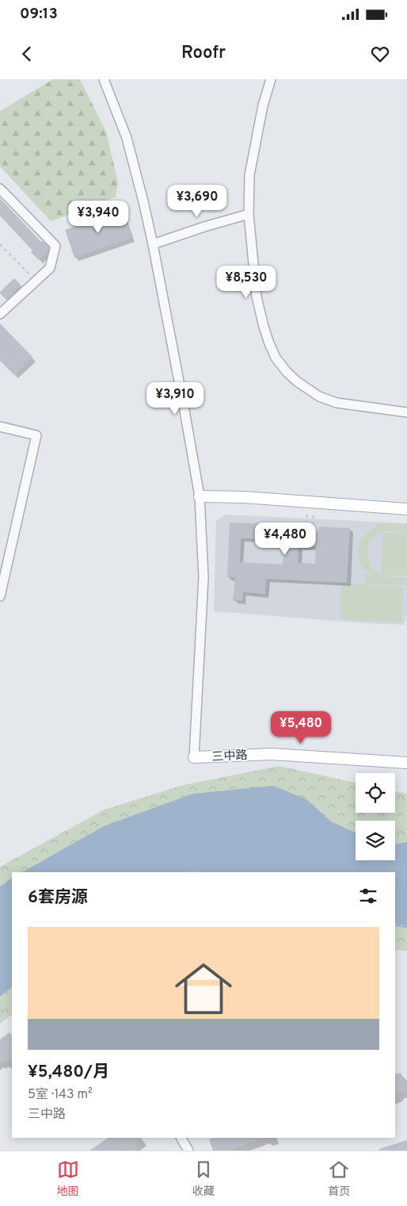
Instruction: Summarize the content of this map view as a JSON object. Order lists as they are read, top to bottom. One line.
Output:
{"streets":{"main road":["三中路"]},"page":{"status":"09:13","header":"Roofr","price":["¥3,690","¥3,940","¥8,530","¥3,910","¥4,480","¥5,480"],"heading":"6套房源","list":[{"name":"¥5,480/月","note":"5室 · 143 m² · 三中路"}],"tabs":["地图","收藏","首页"]}}
